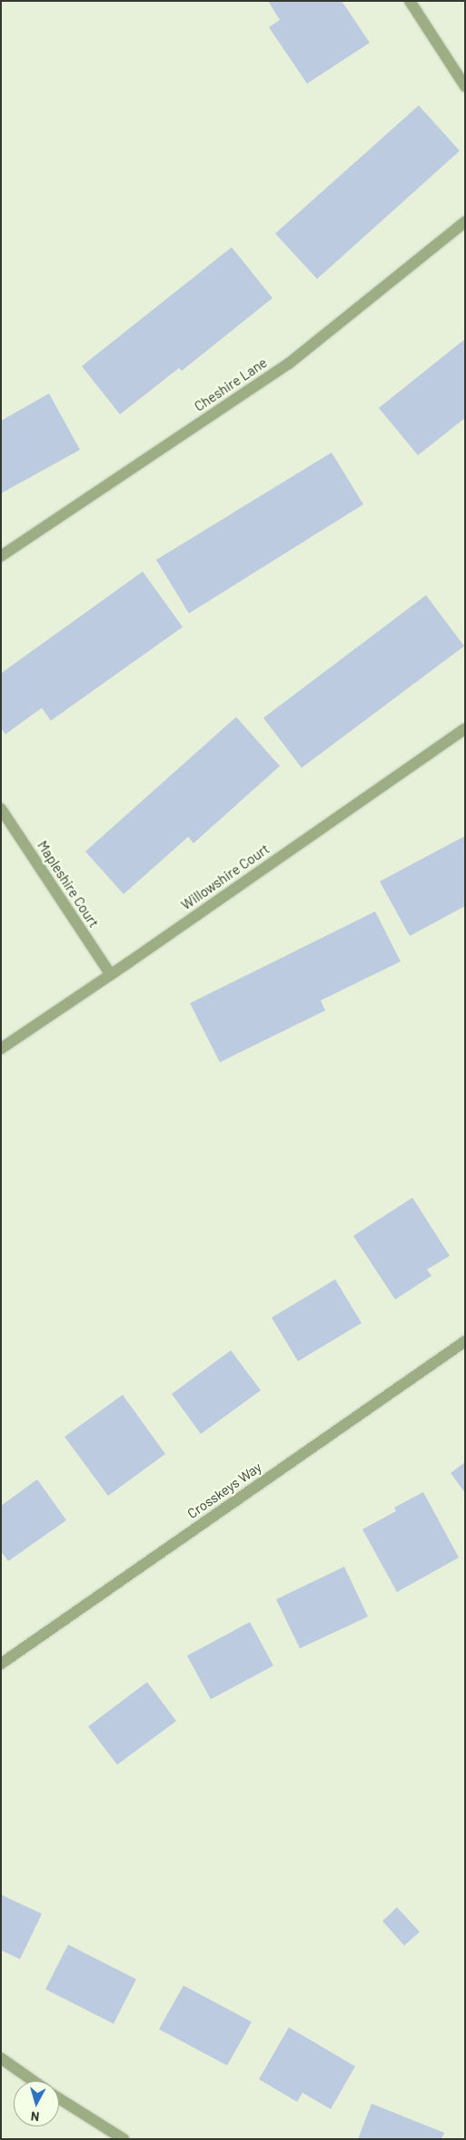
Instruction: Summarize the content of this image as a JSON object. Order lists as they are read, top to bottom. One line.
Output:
{"streets":{"street":["Cheshire Lane","Willowshire Court","Mapleshire Court","Crosskeys Way"]},"crossings":[["Willowshire Court","Mapleshire Court"]],"north":"bottom"}
